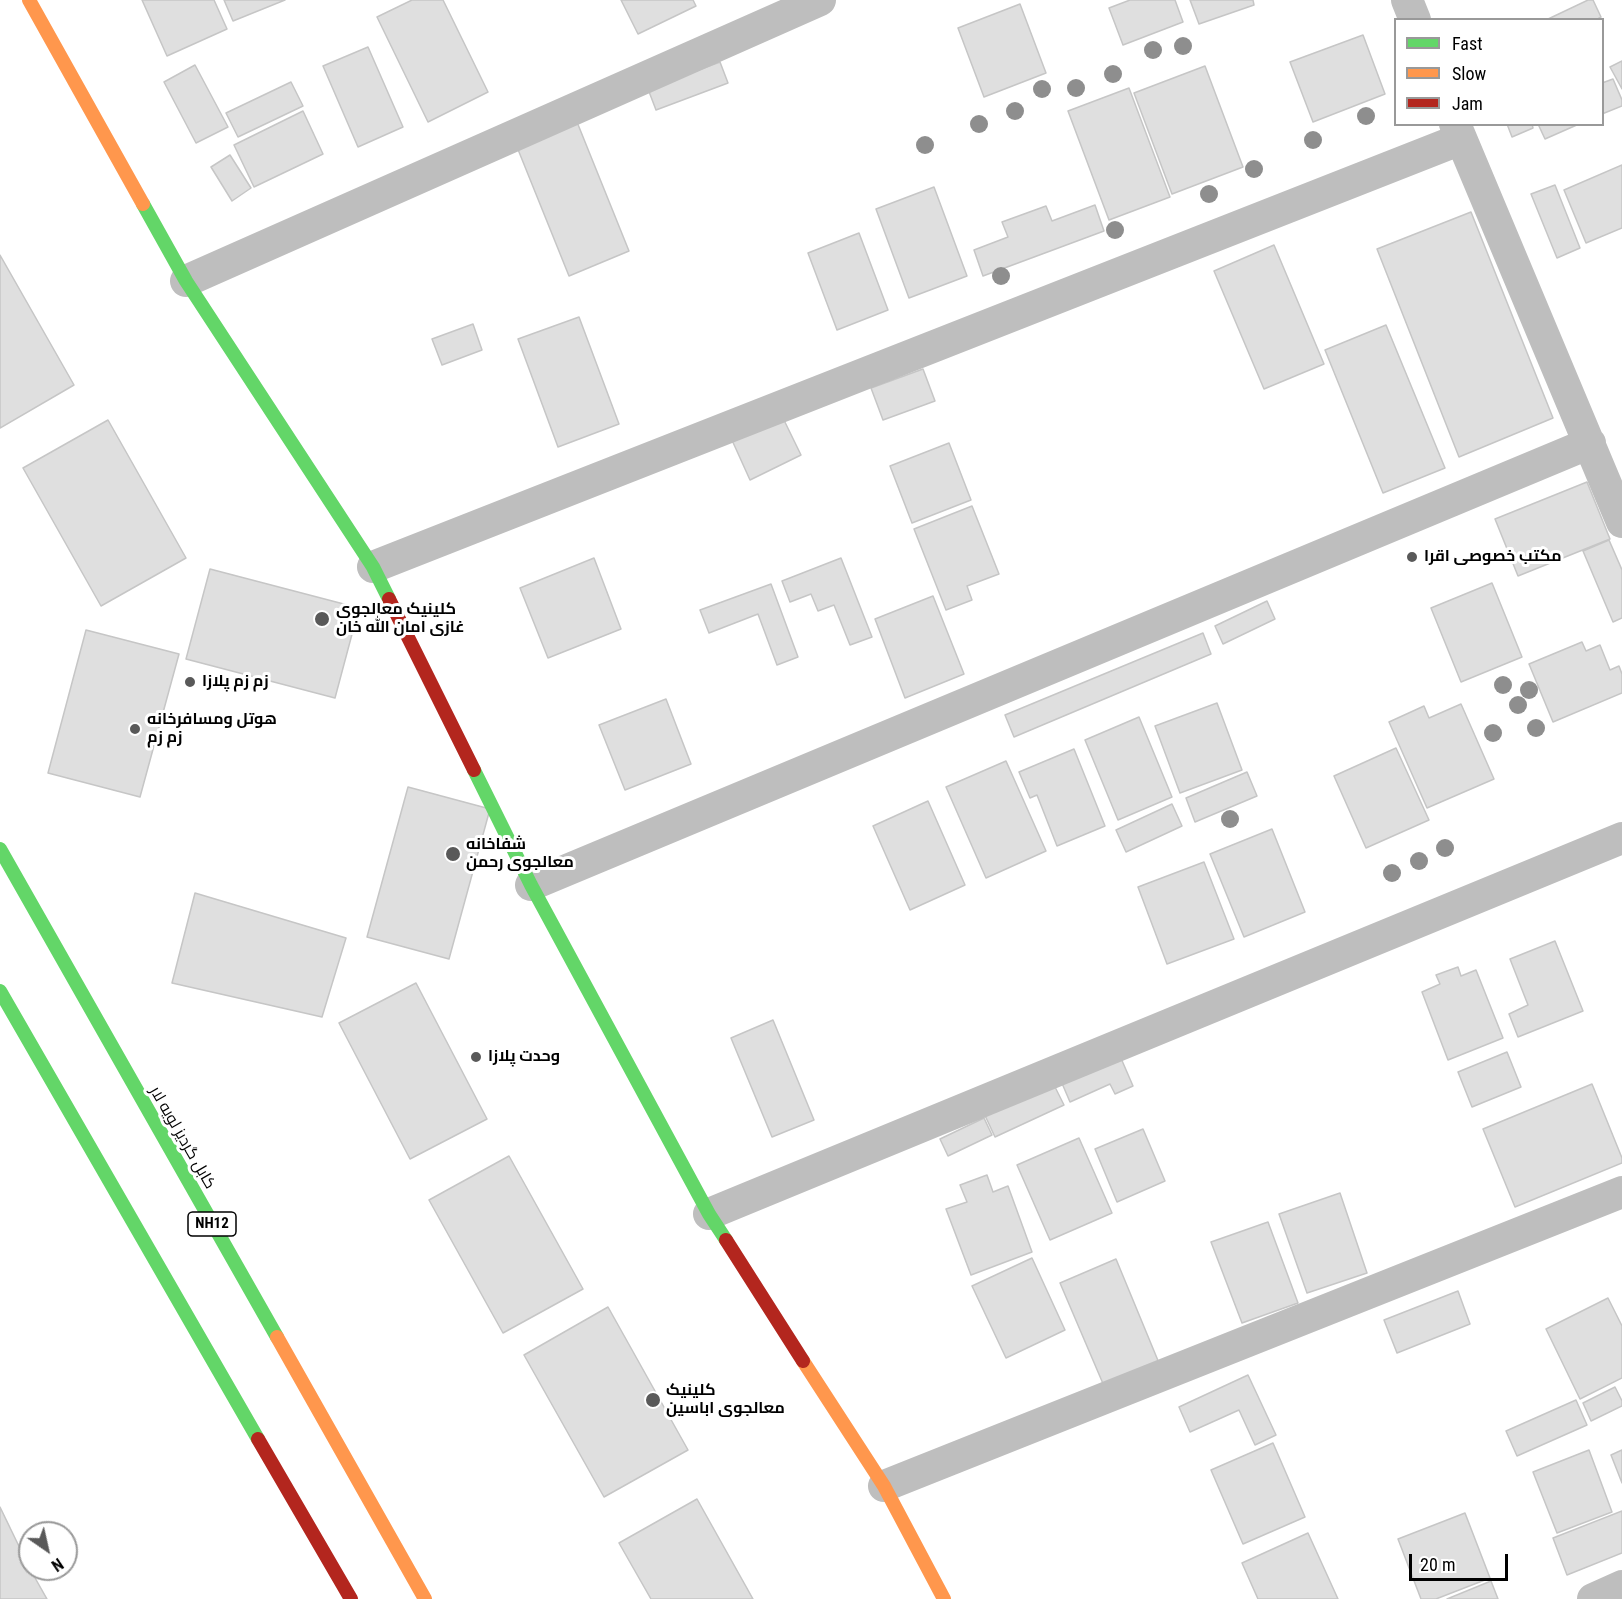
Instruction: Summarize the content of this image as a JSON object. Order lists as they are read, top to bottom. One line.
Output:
{"streets":{"main road":["کابل گردیز لویه لار","NH12"]},"places":["مکتب خصوصی اقرا","کلینیک معالجوی غازی امان الله خان","زم زم پلازا","هوتل ومسافرخانه زم زم","شفاخانه معالجوی رحمن","وحدت پلازا","کلینیک معالجوی اباسین"],"legend":["Fast","Slow","Jam"],"scale_bar":"20 m","north":"bottom right"}
